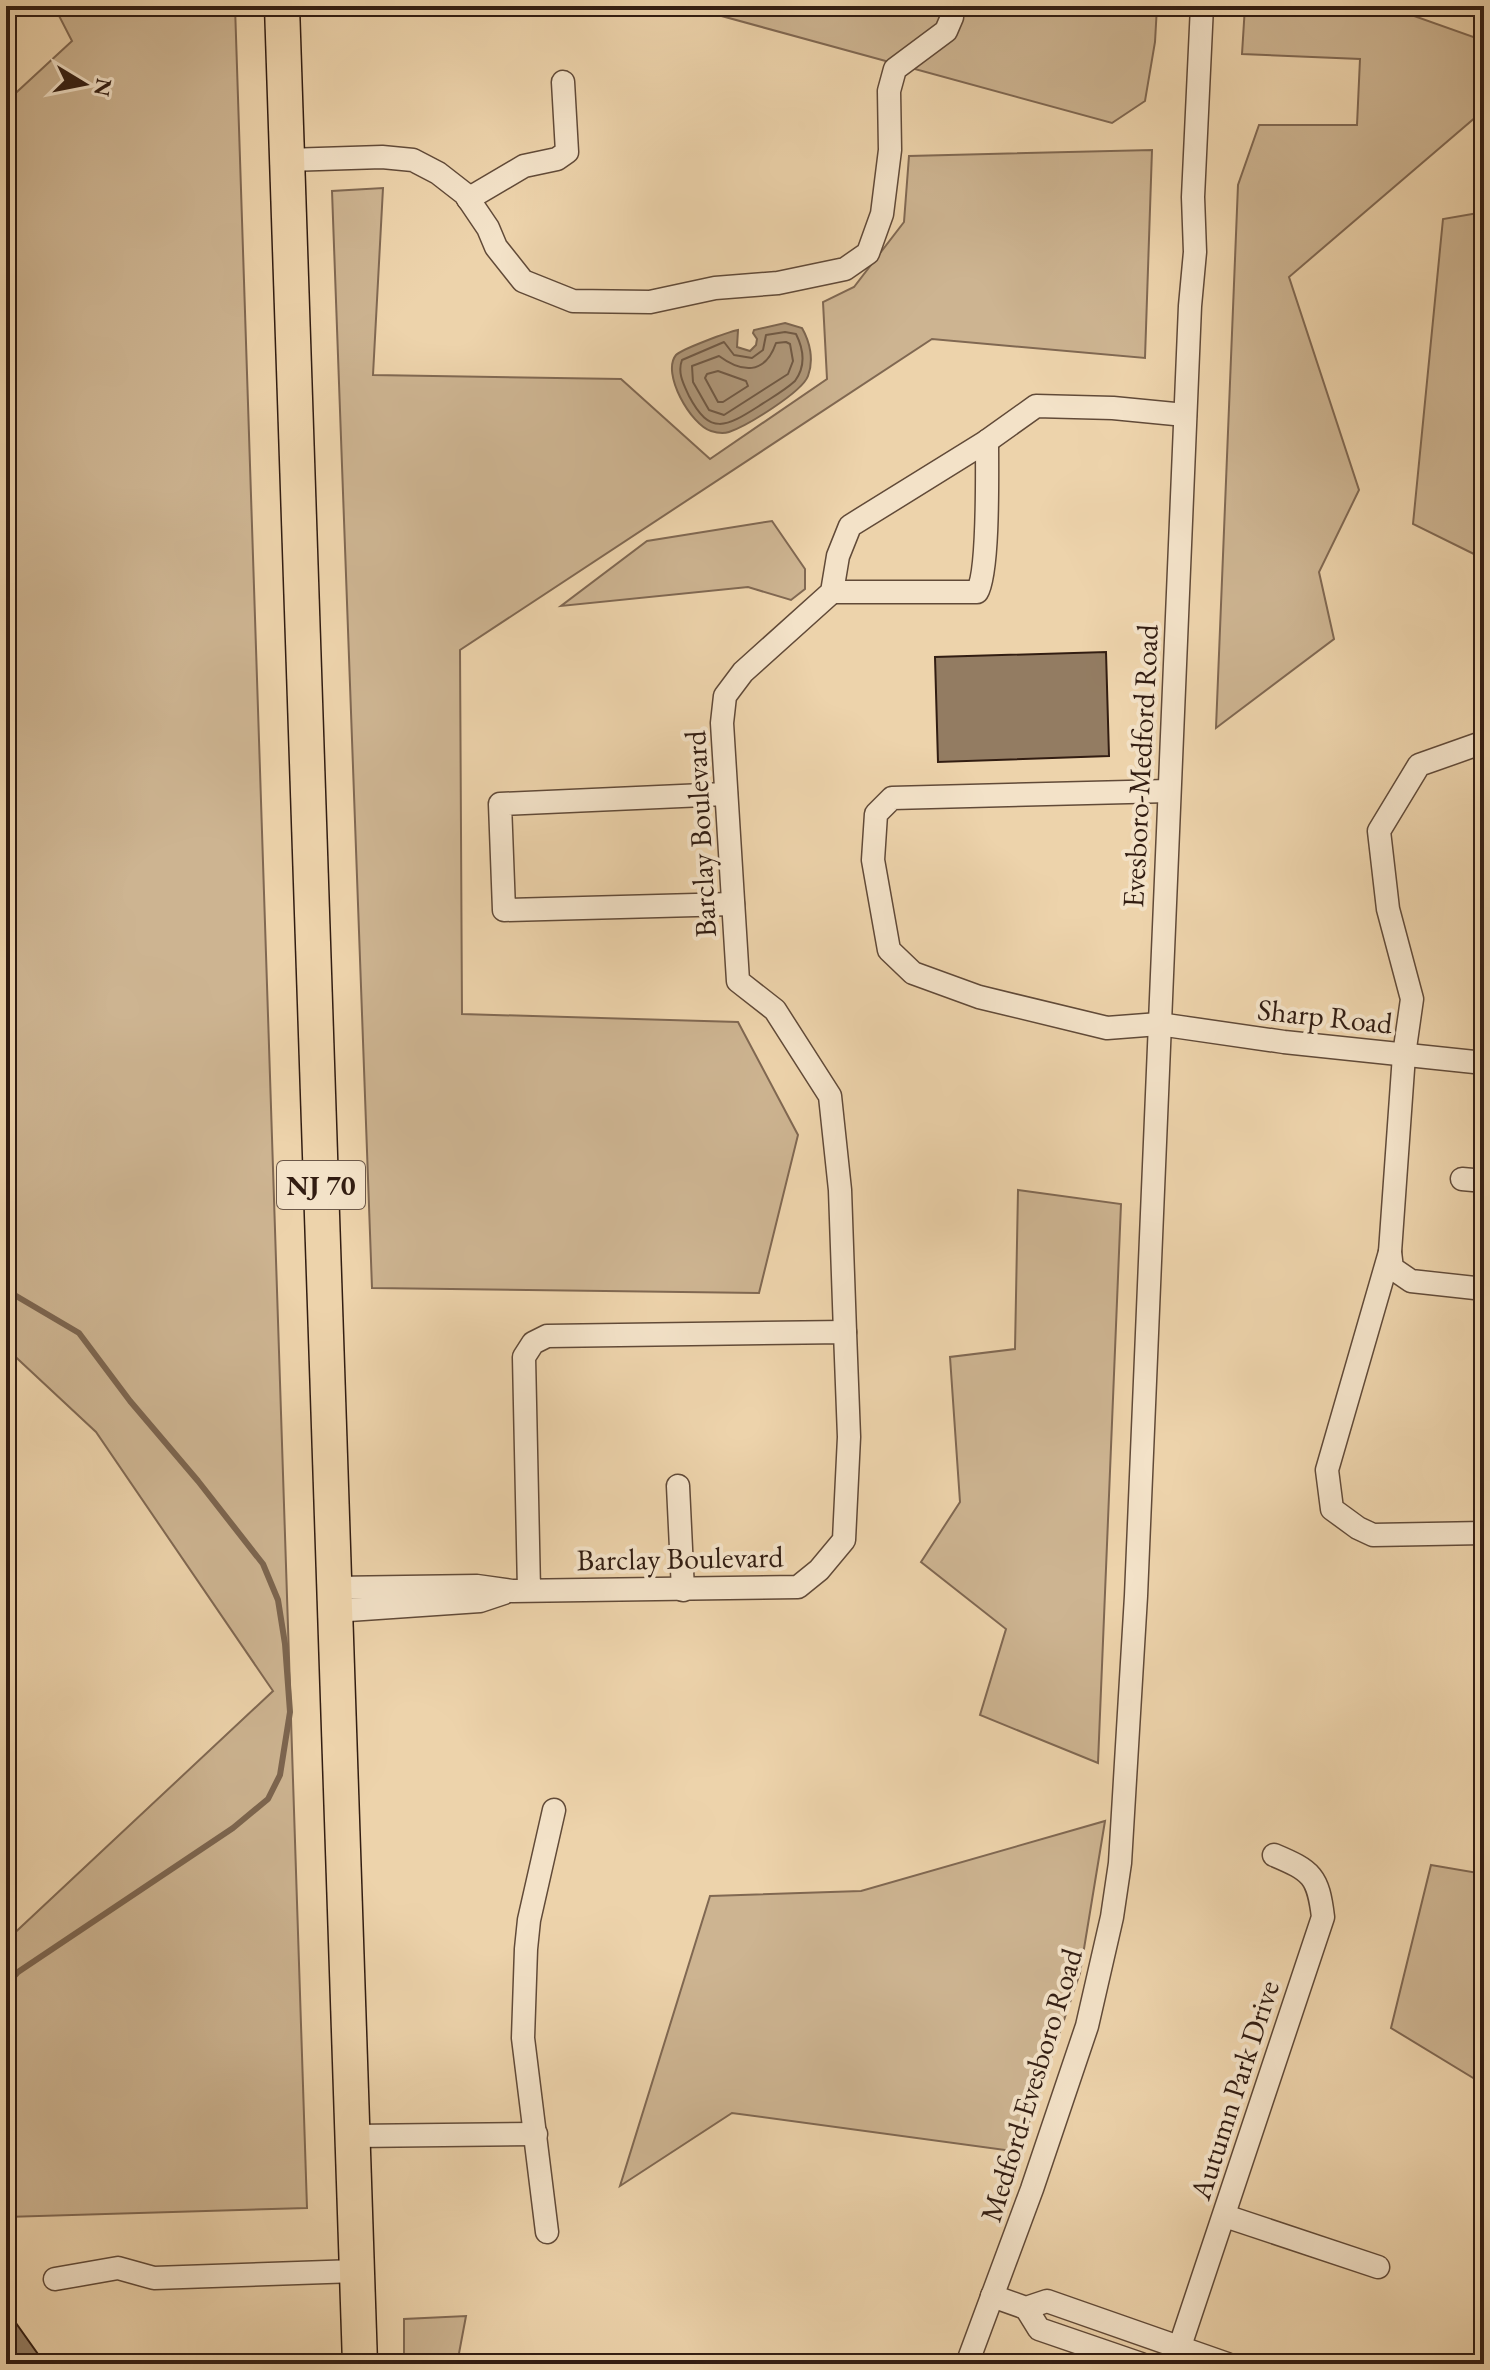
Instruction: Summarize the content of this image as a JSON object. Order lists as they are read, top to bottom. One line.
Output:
{"streets":{"highway":["NJ 70"],"street":["Evesboro-Medford Road","Barclay Boulevard","Sharp Road","Medford-Evesboro Road","Autumn Park Drive"]},"crossings":[["Evesboro-Medford Road","Sharp Road"],["Evesboro-Medford Road","Medford-Evesboro Road"],["Barclay Boulevard","NJ 70"]],"north":"right"}
